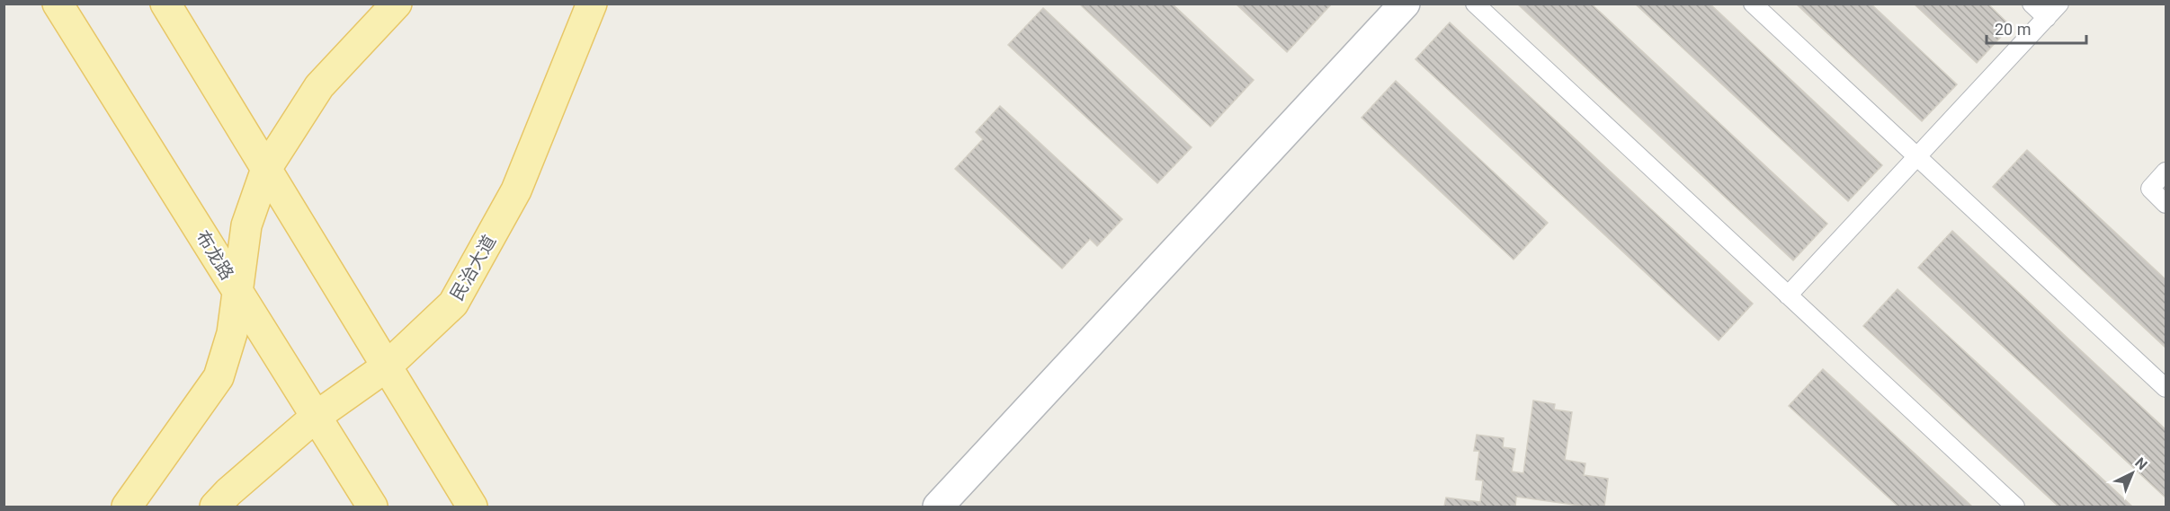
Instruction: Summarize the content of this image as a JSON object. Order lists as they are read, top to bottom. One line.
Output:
{"streets":{"main road":["布龙路","民治大道"]},"crossings":[["布龙路","民治大道"]],"scale_bar":"20 m","north":"top right"}
